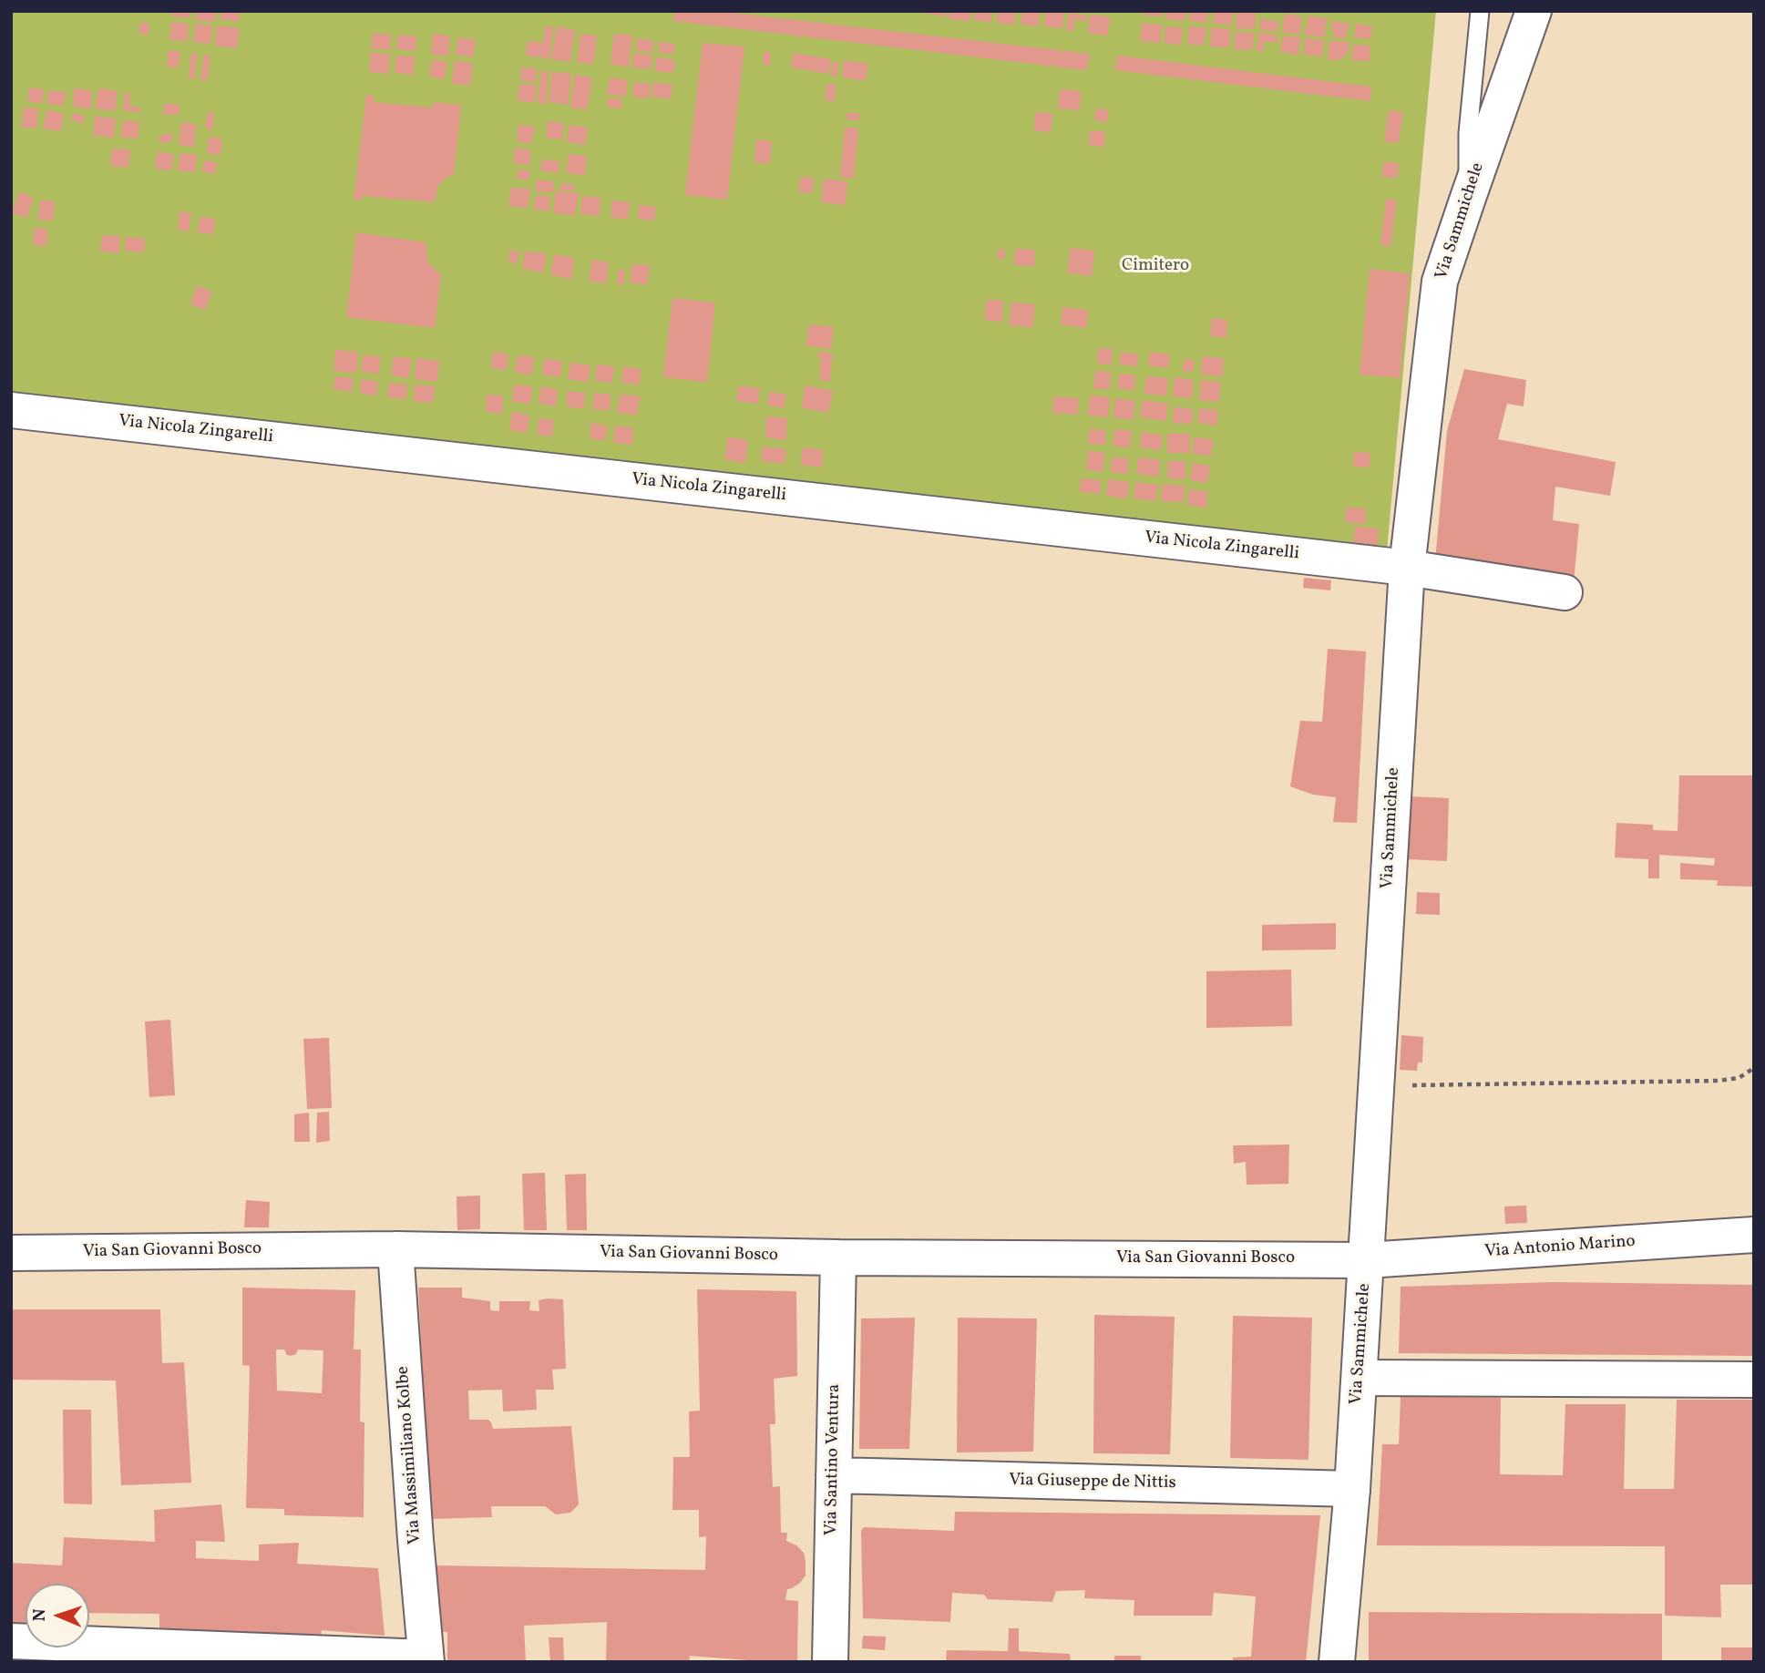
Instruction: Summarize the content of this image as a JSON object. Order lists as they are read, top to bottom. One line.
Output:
{"streets":{"street":["Via Sammichele","Via Nicola Zingarelli","Via Antonio Marino","Via San Giovanni Bosco","Via Massimiliano Kolbe","Via Santino Ventura","Via Giuseppe de Nittis"]},"crossings":[["Via Sammichele","Via Nicola Zingarelli"],["Via Sammichele","Via Antonio Marino"],["Via Sammichele","Via San Giovanni Bosco"],["Via Sammichele","Via Giuseppe de Nittis"],["Via Antonio Marino","Via San Giovanni Bosco"],["Via San Giovanni Bosco","Via Massimiliano Kolbe"],["Via San Giovanni Bosco","Via Santino Ventura"],["Via Santino Ventura","Via Giuseppe de Nittis"]],"parks":["Cimitero"],"north":"left"}
